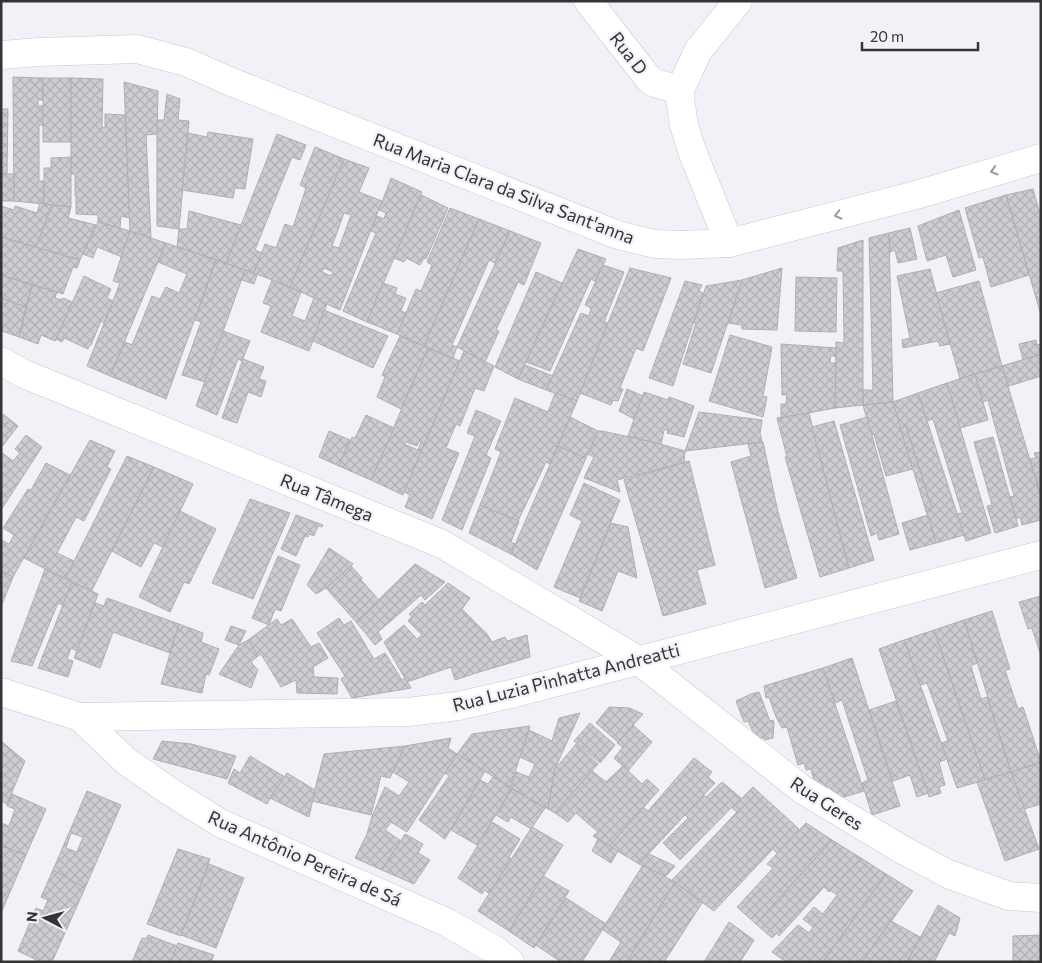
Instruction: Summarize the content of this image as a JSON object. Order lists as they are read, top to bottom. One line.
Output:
{"streets":{"street":["Rua D","Rua Maria Clara da Silva Sant'anna","Rua Tâmega","Rua Luzia Pinhatta Andreatti","Rua Geres","Rua Antônio Pereira de Sá"]},"crossings":[["Rua Tâmega","Rua Luzia Pinhatta Andreatti"],["Rua Tâmega","Rua Geres"],["Rua Luzia Pinhatta Andreatti","Rua Geres"],["Rua Luzia Pinhatta Andreatti","Rua Antônio Pereira de Sá"]],"scale_bar":"20 m","north":"left"}
